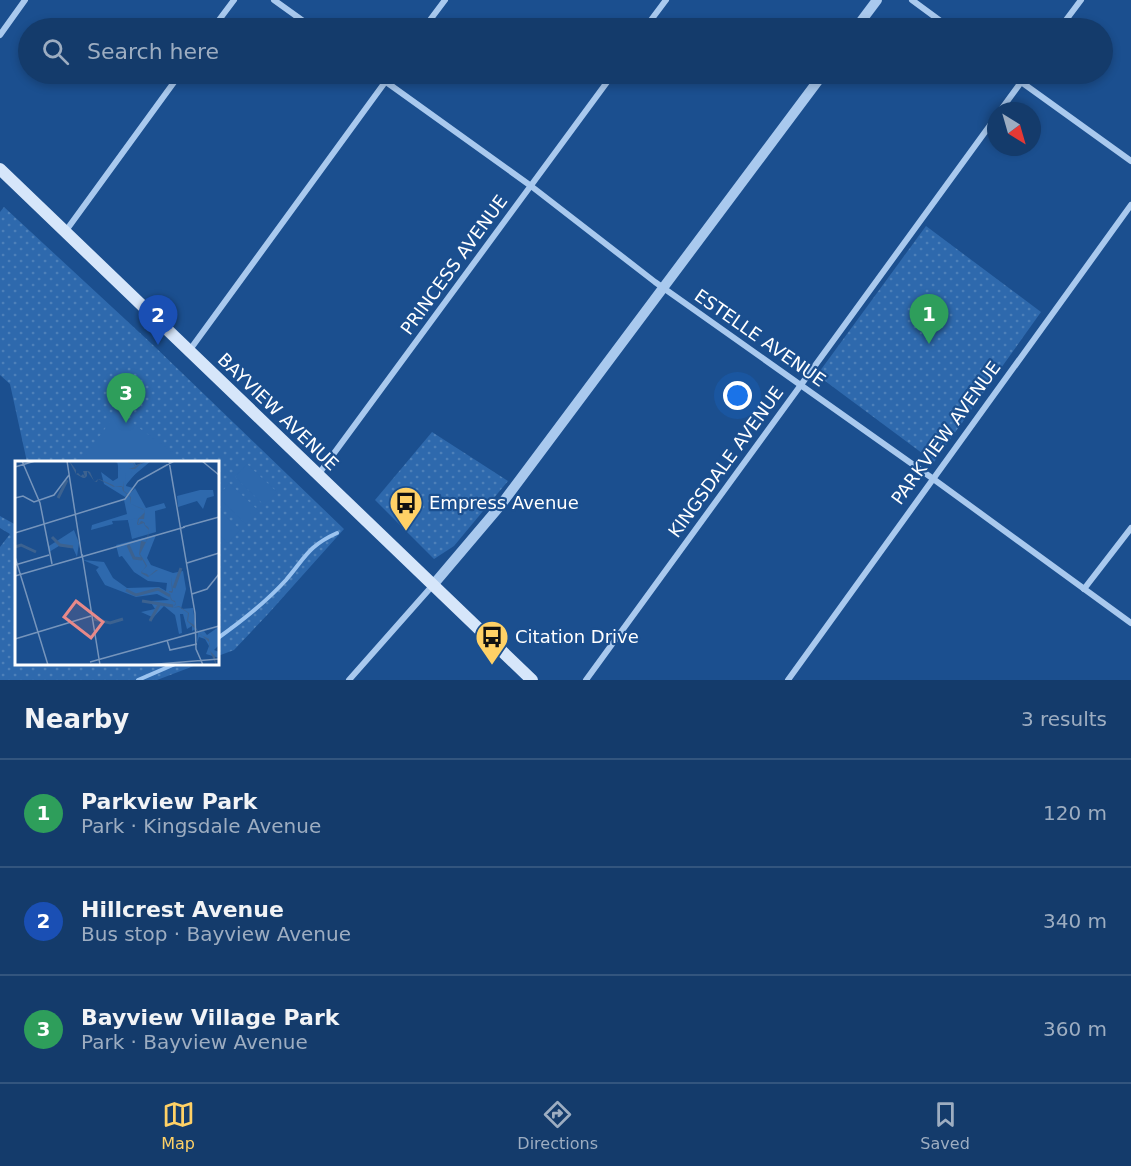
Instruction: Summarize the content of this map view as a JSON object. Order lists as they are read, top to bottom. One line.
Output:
{"streets":{"main road":["BAYVIEW AVENUE"],"street":["PRINCESS AVENUE","ESTELLE AVENUE","PARKVIEW AVENUE","KINGSDALE AVENUE"]},"crossings":[["PRINCESS AVENUE","ESTELLE AVENUE"],["PRINCESS AVENUE","BAYVIEW AVENUE"],["ESTELLE AVENUE","PARKVIEW AVENUE"],["ESTELLE AVENUE","KINGSDALE AVENUE"]],"places":{"bus stop":["Empress Avenue","Citation Drive"]},"north":"bottom right","page":{"search":"Search here","pins":["1","2","3"],"heading":["Nearby","3 results"],"list":[{"mark":"1","name":"Parkview Park","note":"Park · Kingsdale Avenue","value":"120 m"},{"mark":"2","name":"Hillcrest Avenue","note":"Bus stop · Bayview Avenue","value":"340 m"},{"mark":"3","name":"Bayview Village Park","note":"Park · Bayview Avenue","value":"360 m"}],"nav":["Map","Directions","Saved"]}}
